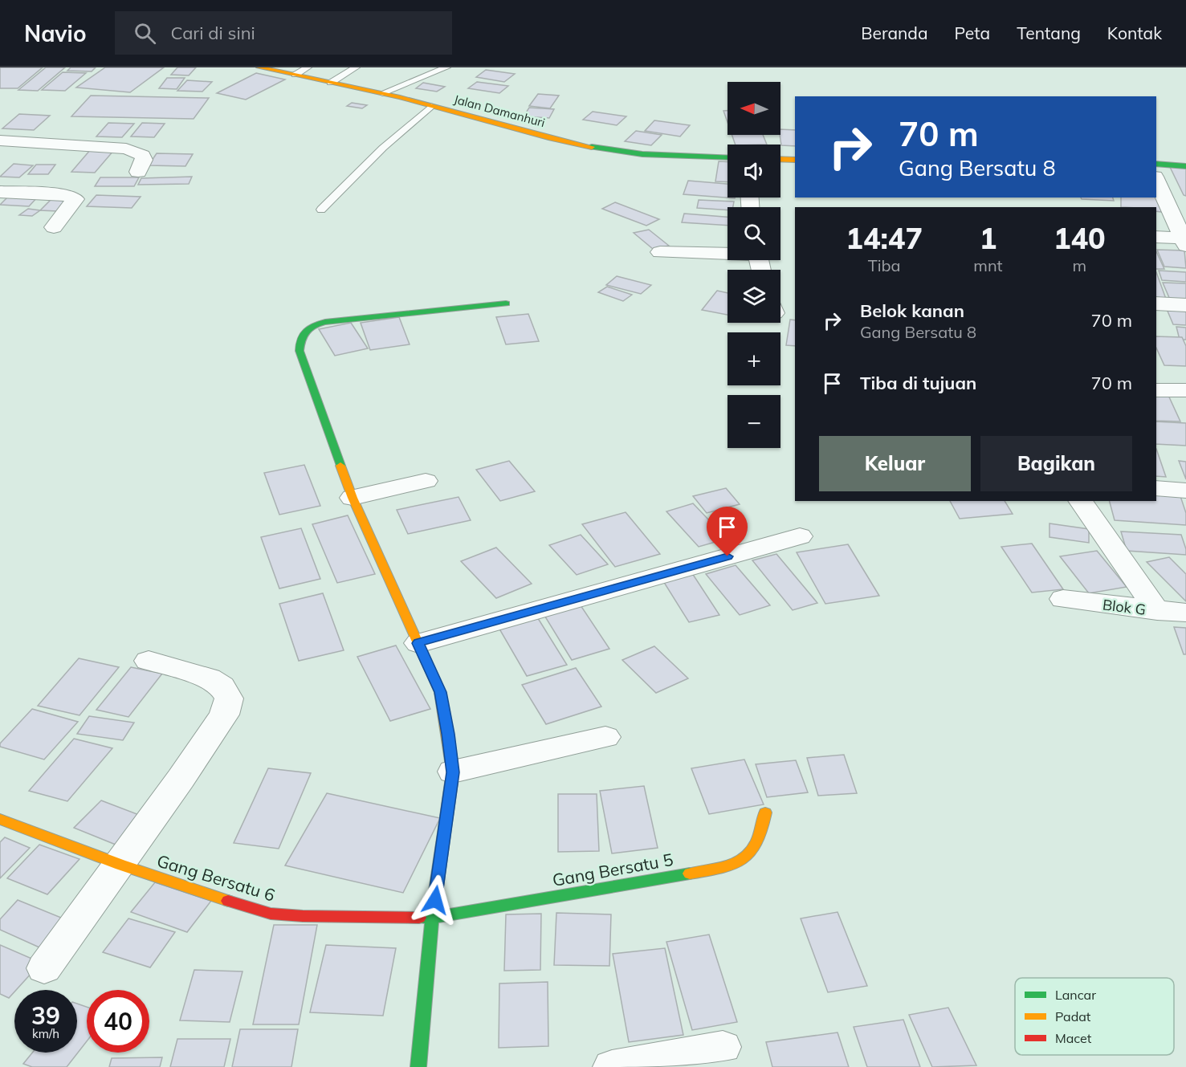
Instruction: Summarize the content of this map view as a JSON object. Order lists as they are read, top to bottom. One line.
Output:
{"streets":{"street":["Jalan Damanhuri","Blok G","Gang Bersatu 5","Gang Bersatu 6"]},"crossings":[["Gang Bersatu 5","Gang Bersatu 6"]],"legend":["Lancar","Padat","Macet"],"north":"left","page":{"header":"Navio","search":"Cari di sini","nav":["Beranda","Peta","Tentang","Kontak"],"map_buttons":["+","−"],"turn":["70 m","Gang Bersatu 8"],"eta":["14:47","Tiba","1","mnt","140","m"],"list":[{"name":"Belok kanan","note":"Gang Bersatu 8","value":"70 m"},{"name":"Tiba di tujuan","value":"70 m"}],"buttons":["Keluar","Bagikan"],"speed":"39 km/h","limit":"40"}}
